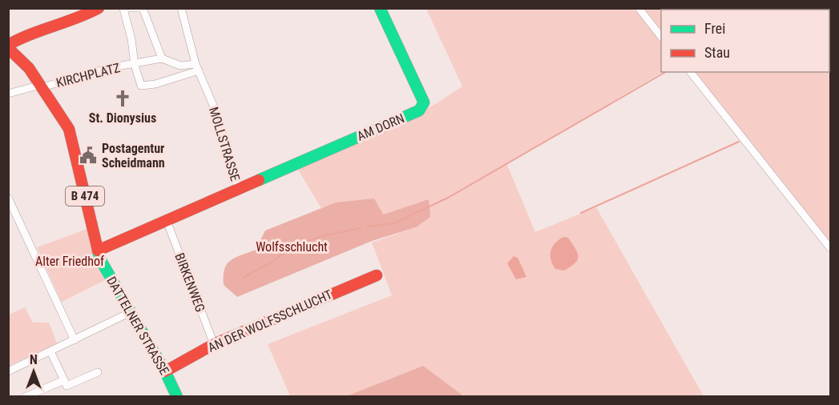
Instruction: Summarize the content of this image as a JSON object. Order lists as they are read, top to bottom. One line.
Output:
{"streets":{"street":["KIRCHPLATZ","AM DORN","MOLLSTRASSE","B 474","BIRKENWEG","AN DER WOLFSSCHLUCHT","DATTELNER STRASSE"]},"crossings":[["KIRCHPLATZ","DATTELNER STRASSE"],["AM DORN","MOLLSTRASSE"],["MOLLSTRASSE","BIRKENWEG"],["MOLLSTRASSE","DATTELNER STRASSE"],["BIRKENWEG","AN DER WOLFSSCHLUCHT"],["AN DER WOLFSSCHLUCHT","DATTELNER STRASSE"]],"parks":["Wolfsschlucht","Alter Friedhof"],"places":{"church":["St. Dionysius"],"public building":["Postagentur Scheidmann"]},"legend":["Frei","Stau"],"north":"top"}
